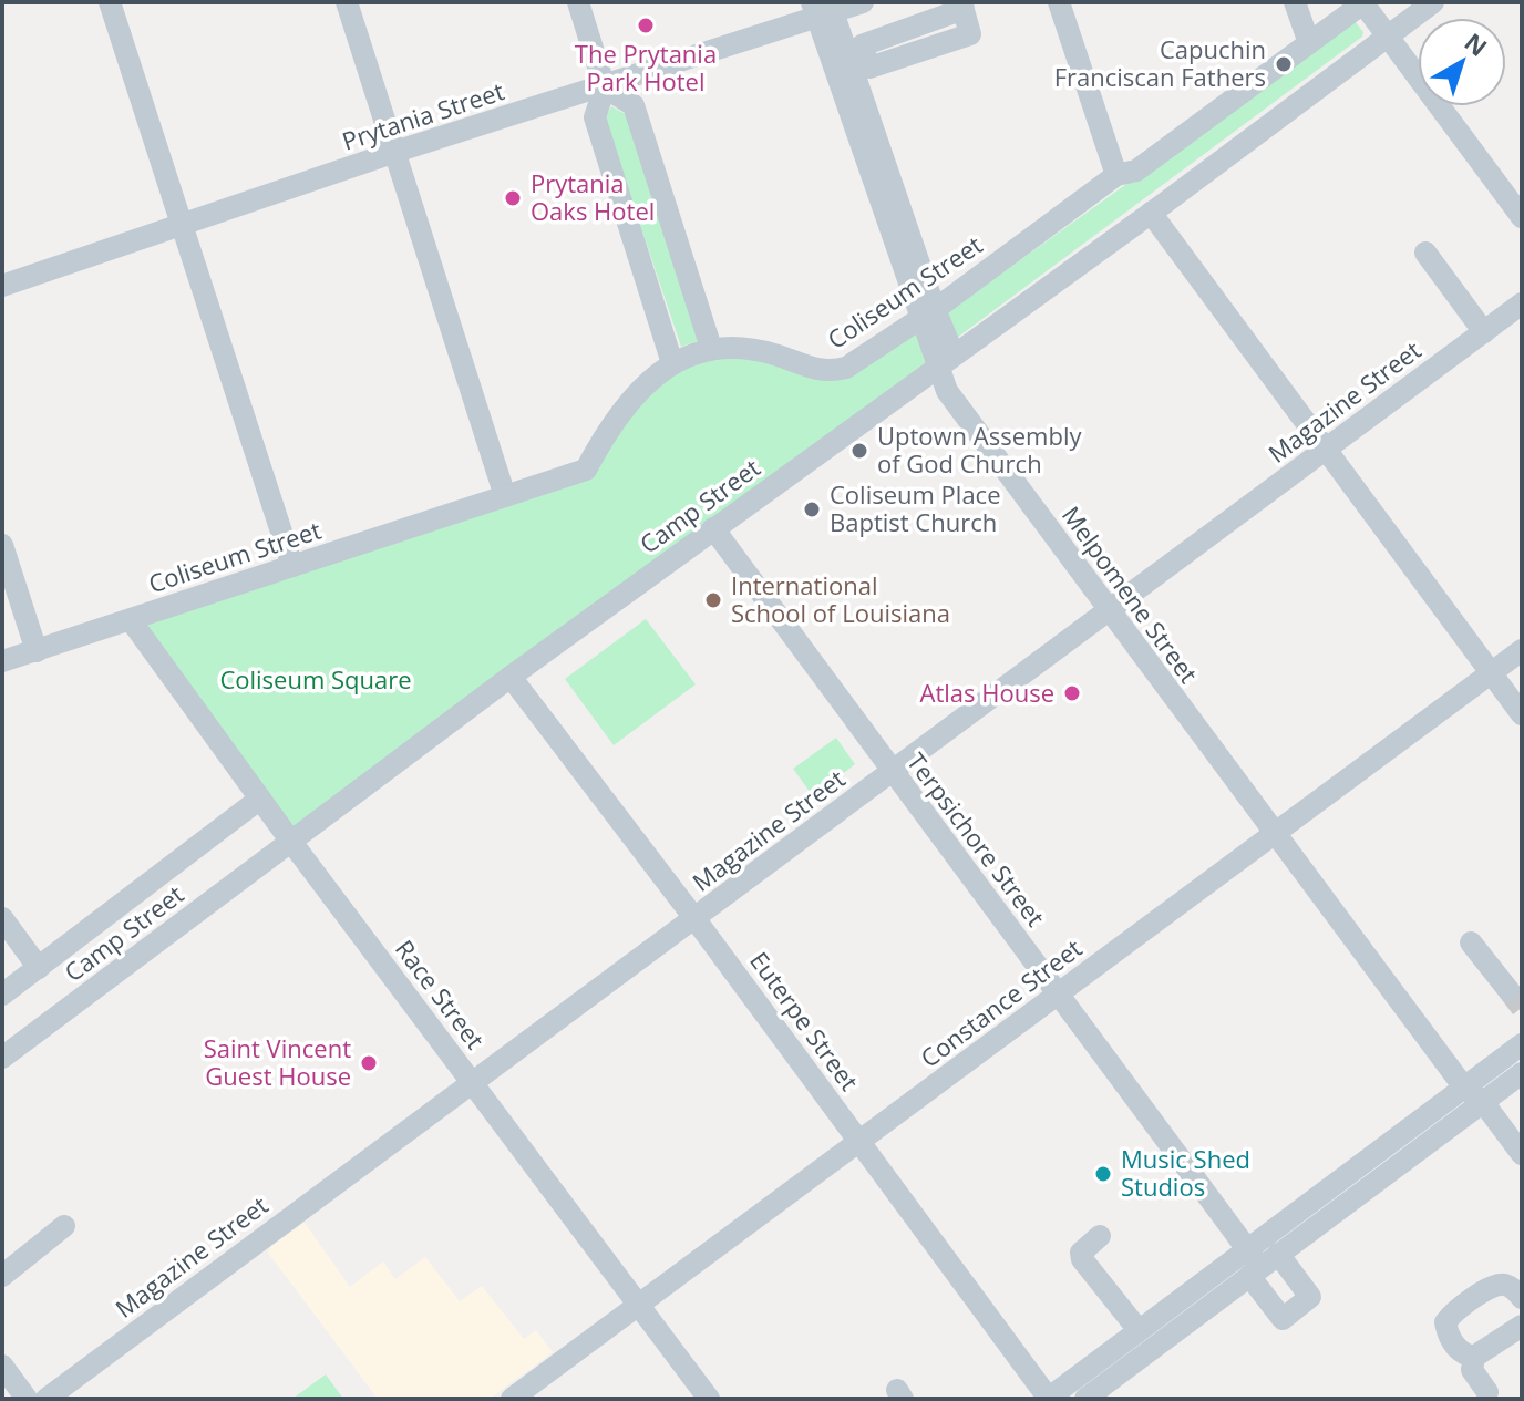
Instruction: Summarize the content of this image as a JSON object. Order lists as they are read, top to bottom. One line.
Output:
{"streets":{"street":["Prytania Street","Coliseum Street","Magazine Street","Camp Street","Melpomene Street","Terpsichore Street","Race Street","Constance Street","Euterpe Street"]},"crossings":[["Prytania Street","Melpomene Street"],["Coliseum Street","Melpomene Street"],["Coliseum Street","Race Street"],["Magazine Street","Melpomene Street"],["Magazine Street","Terpsichore Street"],["Magazine Street","Race Street"],["Magazine Street","Euterpe Street"],["Camp Street","Melpomene Street"],["Camp Street","Terpsichore Street"],["Camp Street","Race Street"],["Camp Street","Euterpe Street"],["Melpomene Street","Constance Street"],["Terpsichore Street","Constance Street"],["Race Street","Constance Street"],["Constance Street","Euterpe Street"]],"parks":["Coliseum Square"],"places":["The Prytania Park Hotel","Capuchin Franciscan Fathers","Prytania Oaks Hotel","Uptown Assembly of God Church","Coliseum Place Baptist Church","International School of Louisiana","Atlas House","Saint Vincent Guest House","Music Shed Studios"],"north":"top right"}
